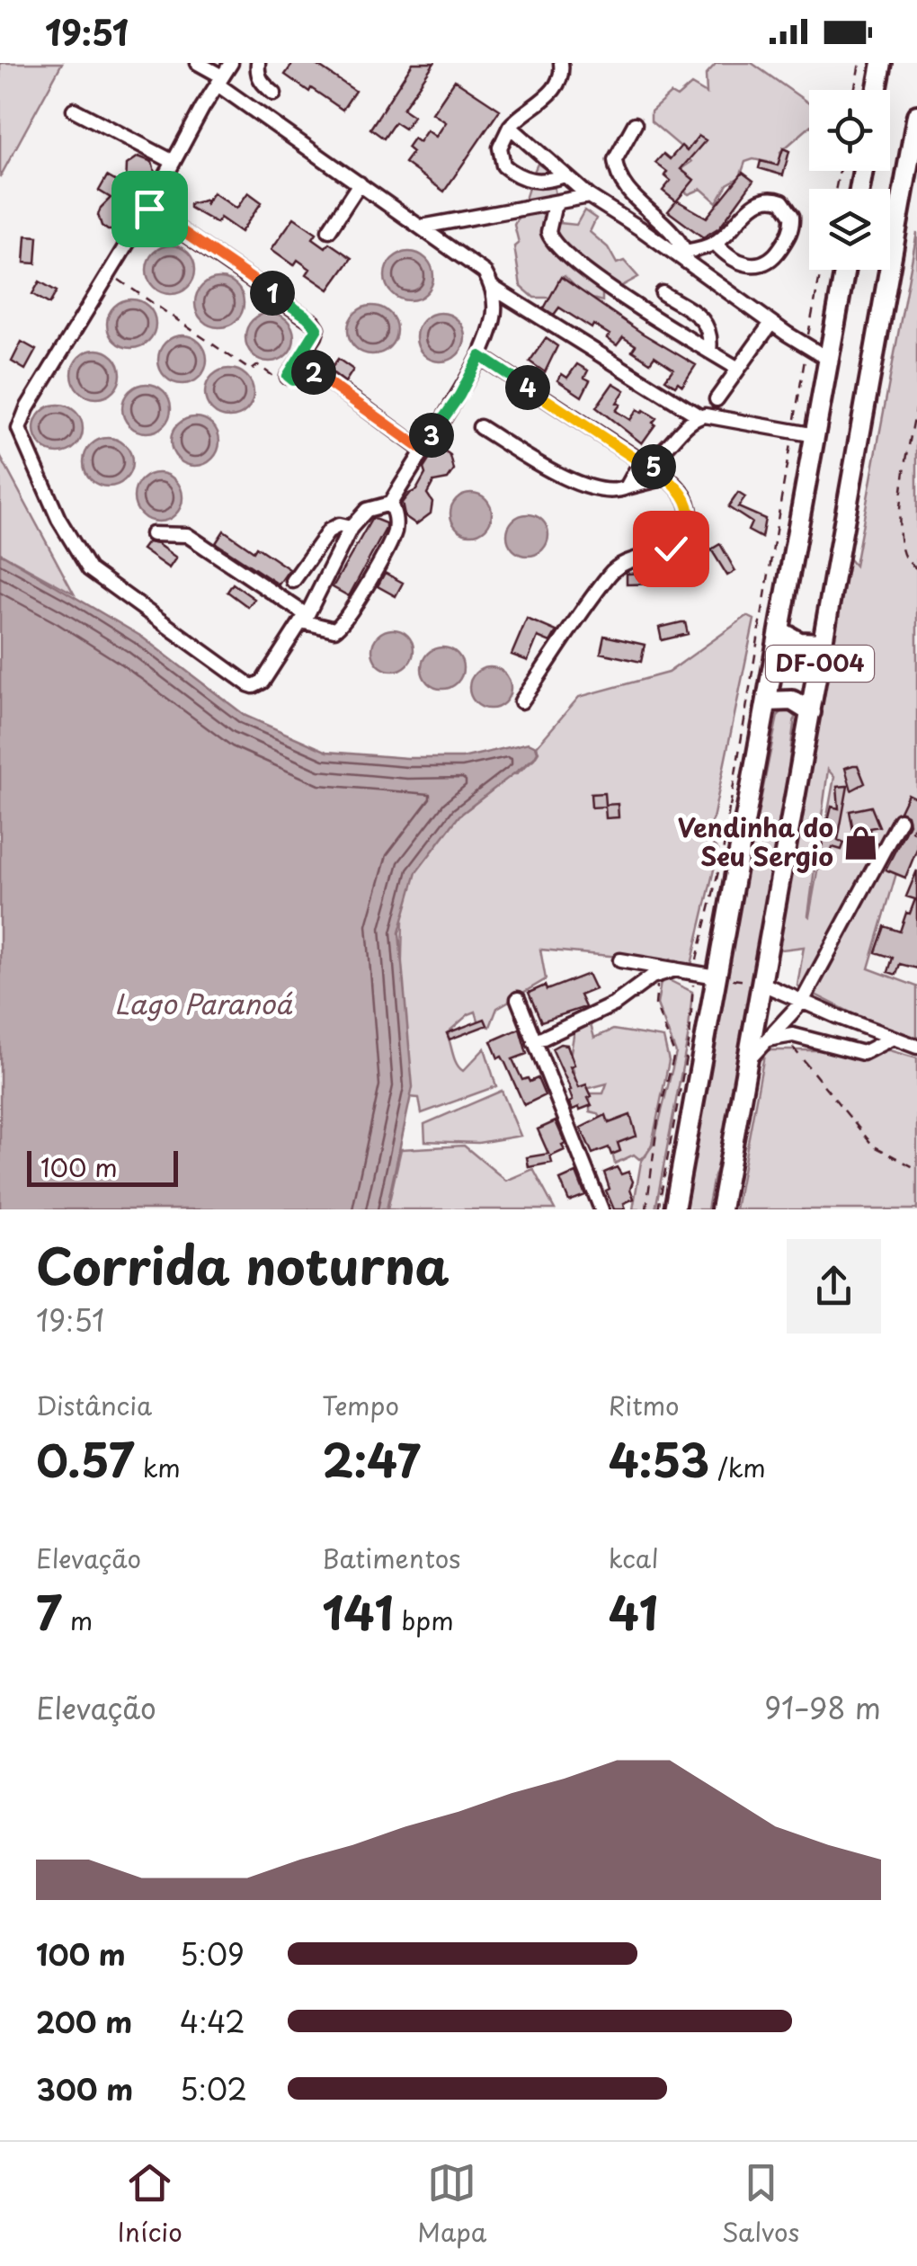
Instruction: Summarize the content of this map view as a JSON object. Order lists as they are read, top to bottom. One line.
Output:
{"streets":{"highway":["DF-004"]},"water":["Lago Paranoá"],"places":{"shop":["Vendinha do Seu Sergio"]},"scale_bar":"100 m","page":{"status":"19:51","pins":["1","2","4","3","5"],"scale":"100 m","heading":["Corrida noturna","19:51"],"stats":[["Distância","0.57 km"],["Tempo","2:47"],["Ritmo","4:53 /km"],["Elevação","7 m"],["Batimentos","141 bpm"],["kcal","41"]],"chart":["Elevação","91–98 m"],"list":[{"name":"100 m","note":"5:09"},{"name":"200 m","note":"4:42"},{"name":"300 m","note":"5:02"}],"tabs":["Início","Mapa","Salvos"]}}
